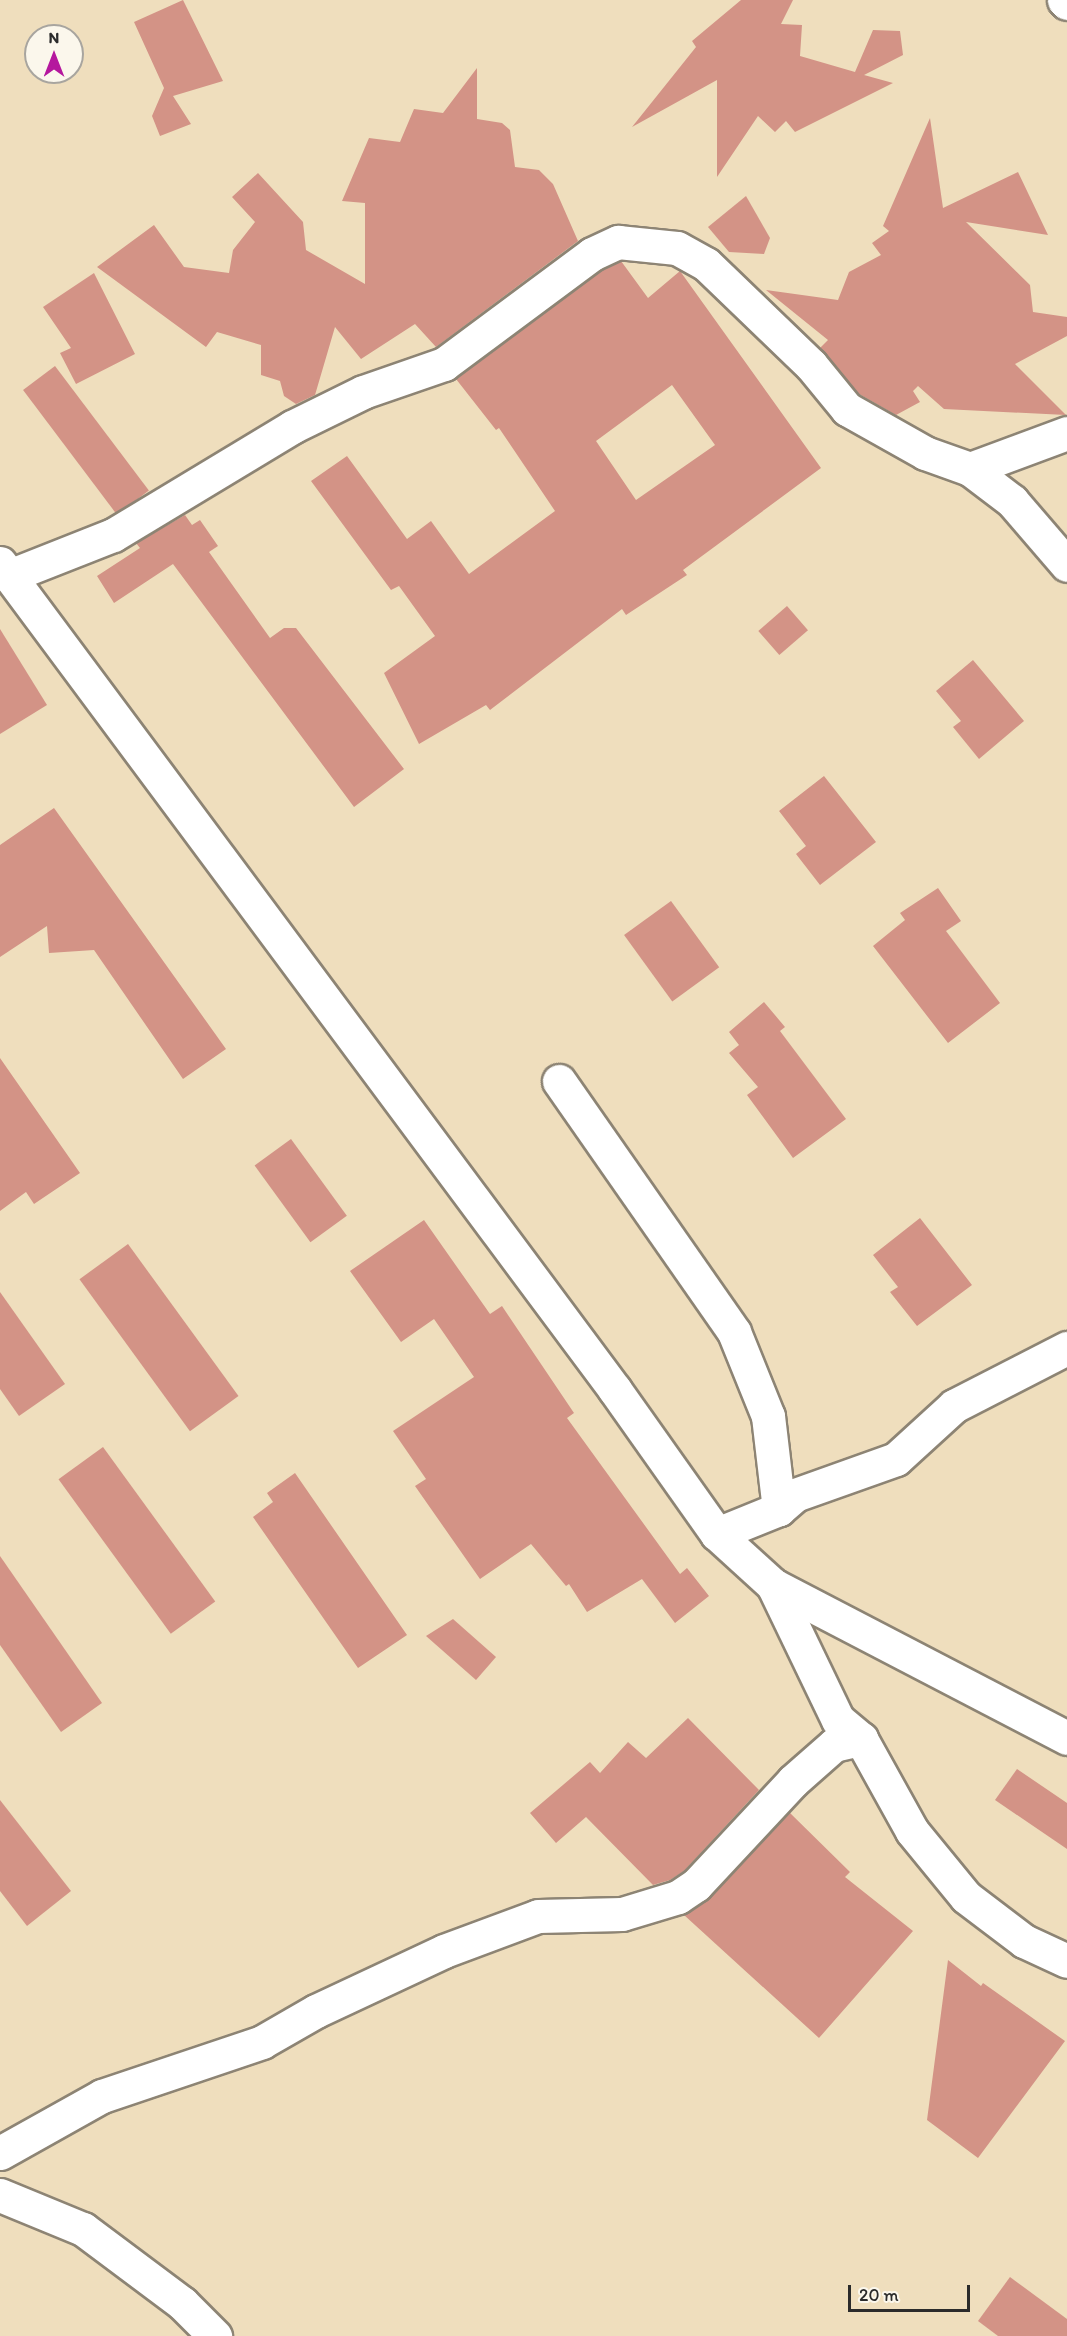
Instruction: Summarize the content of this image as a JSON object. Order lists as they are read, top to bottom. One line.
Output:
{"scale_bar":"20 m","north":"top"}
